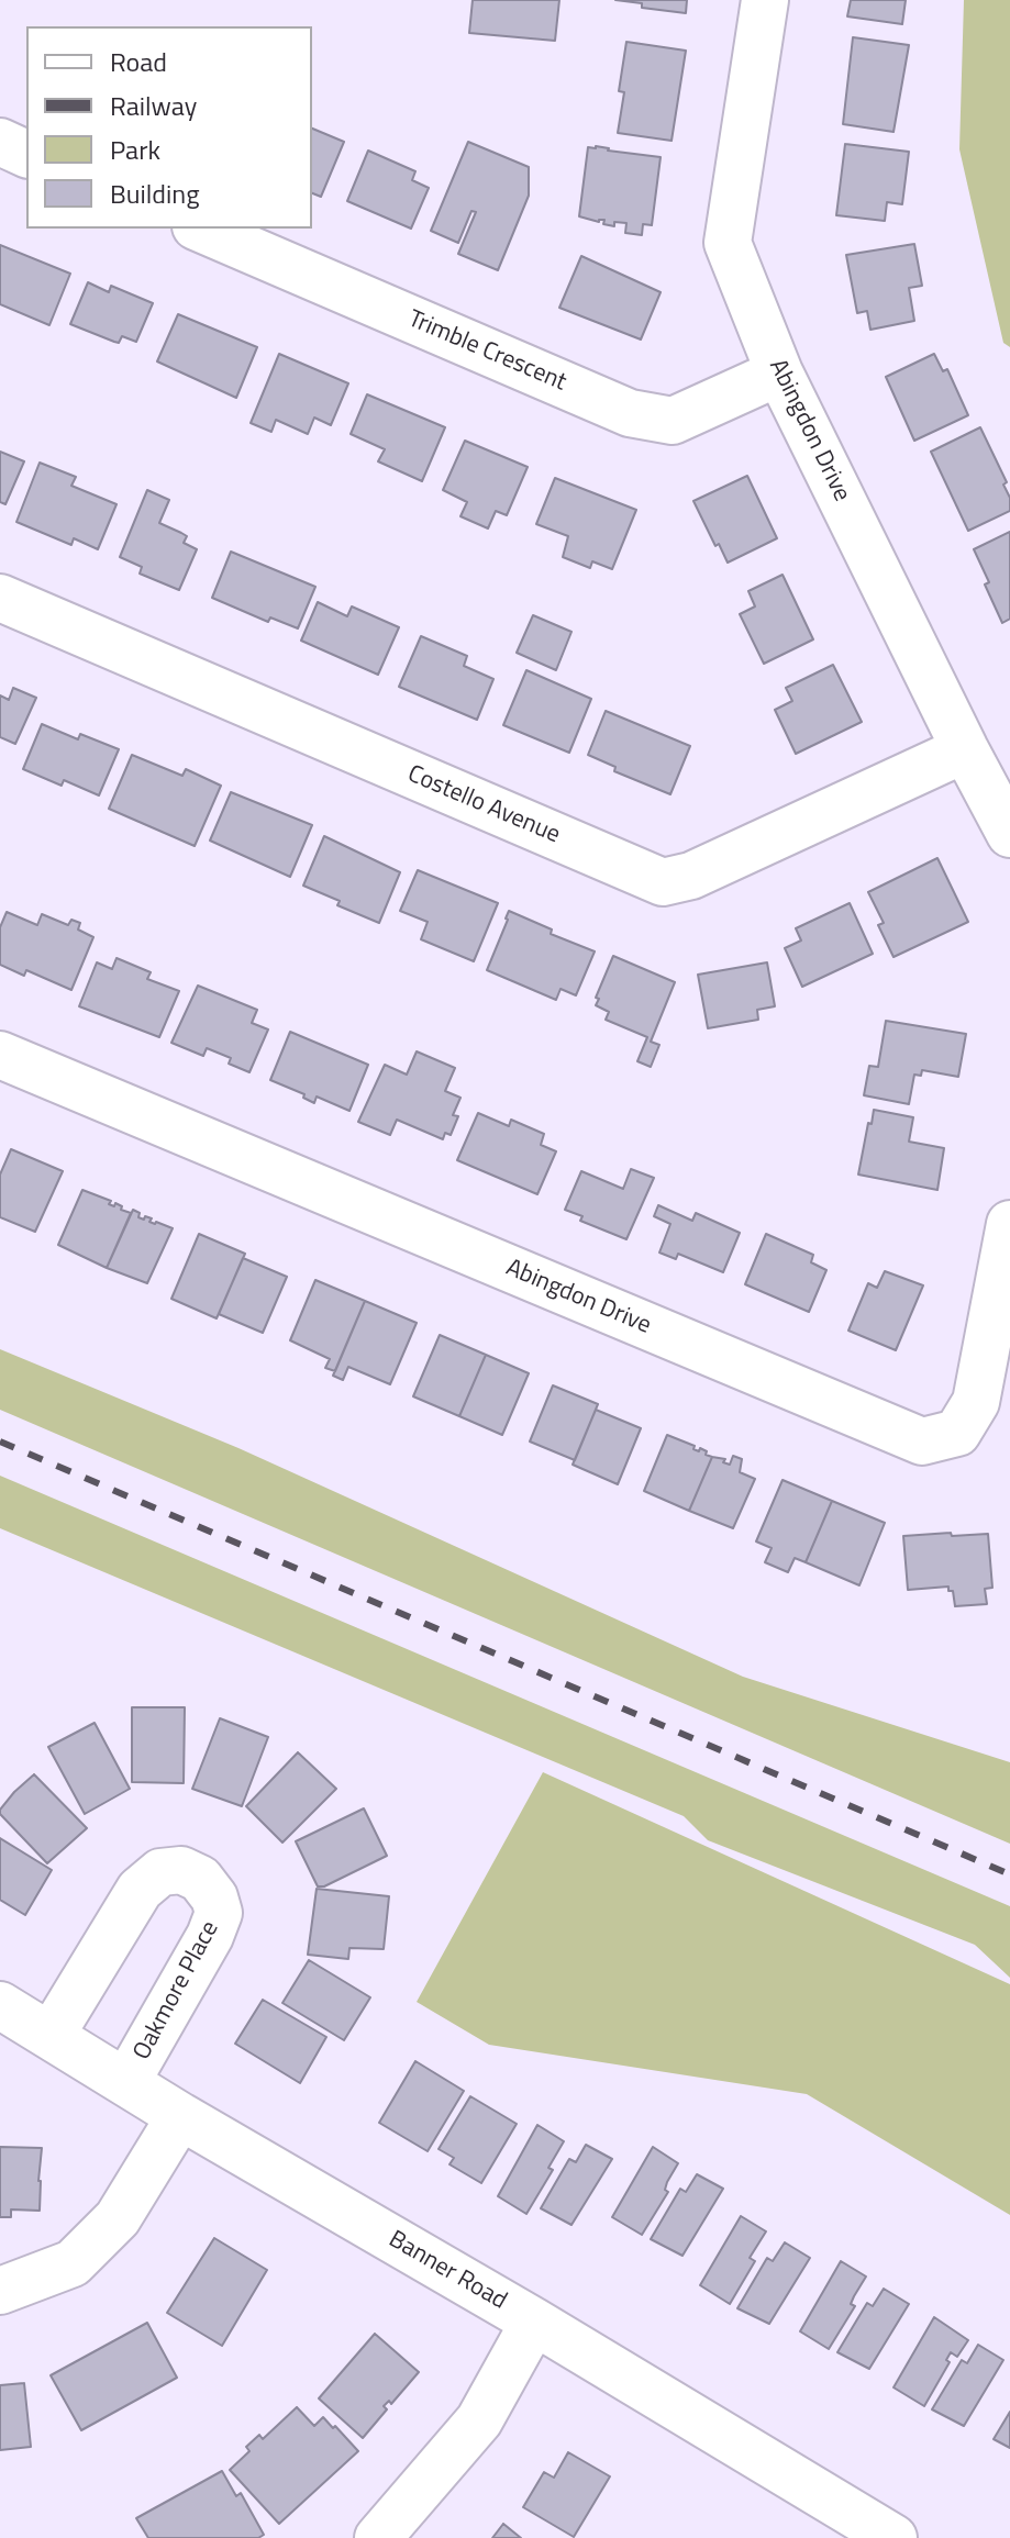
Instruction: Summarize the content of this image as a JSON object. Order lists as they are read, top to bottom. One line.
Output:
{"streets":{"street":["Trimble Crescent","Abingdon Drive","Costello Avenue","Oakmore Place","Banner Road"]},"crossings":[["Trimble Crescent","Abingdon Drive"],["Abingdon Drive","Costello Avenue"],["Oakmore Place","Banner Road"]],"legend":["Road","Railway","Park","Building"]}
